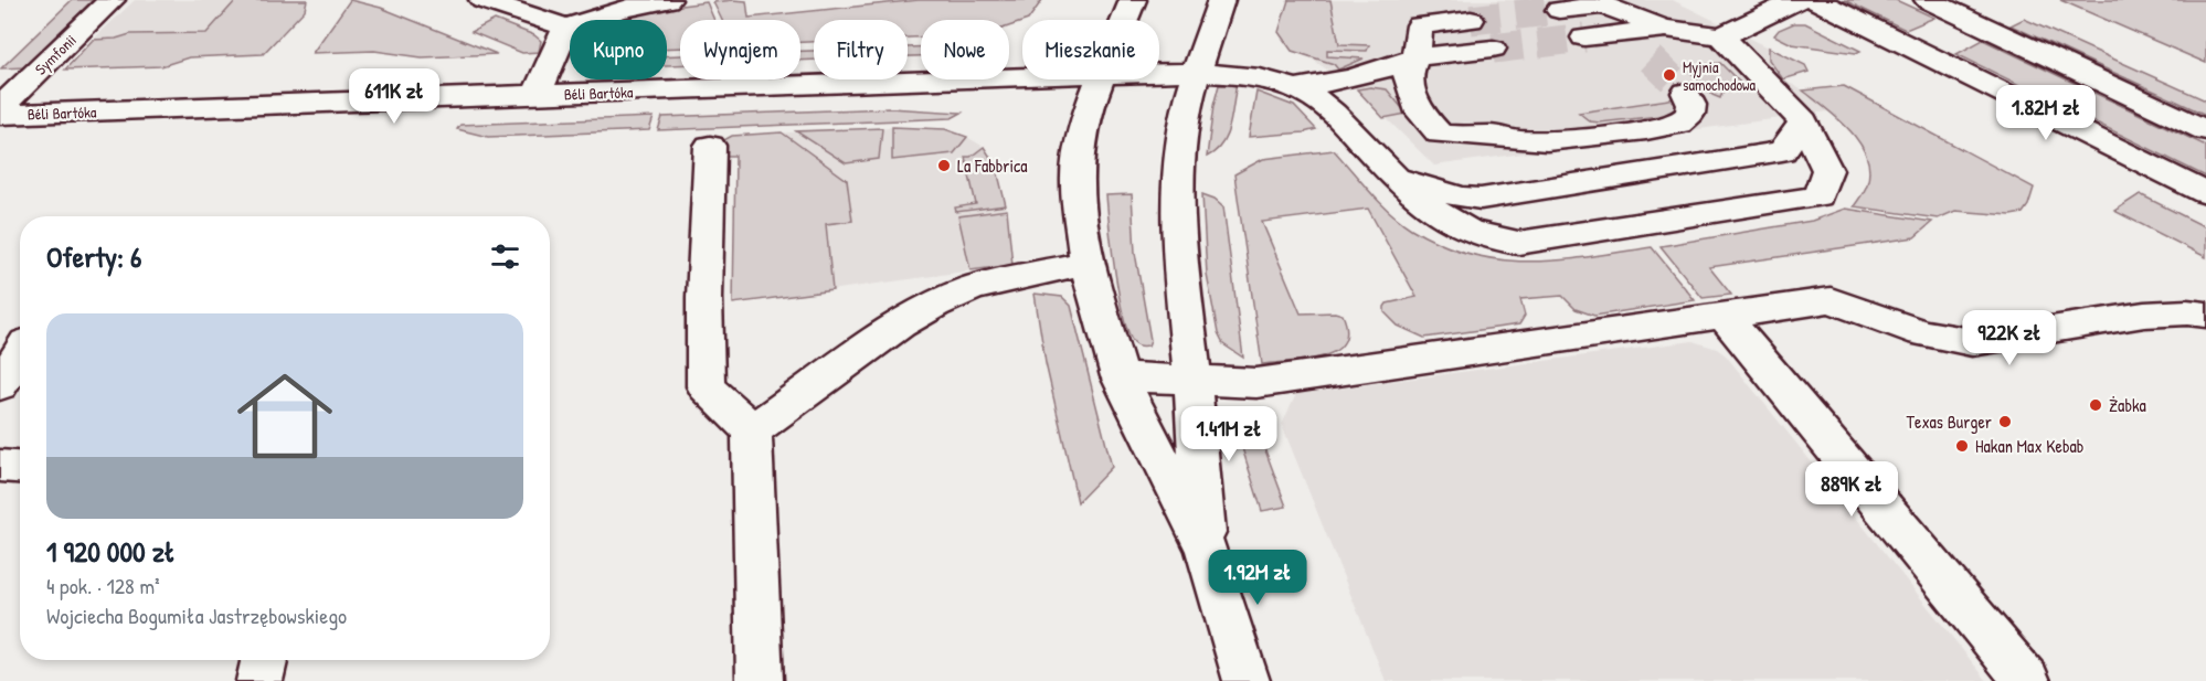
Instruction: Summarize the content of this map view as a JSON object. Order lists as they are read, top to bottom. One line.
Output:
{"streets":{"street":["Symfonii","Béli Bartóka"]},"places":["Myjnia samochodowa","La Fabbrica","Żabka","Texas Burger","Hakan Max Kebab"],"page":{"chip":["Kupno","Wynajem","Filtry","Nowe","Mieszkanie"],"price":["611K zł","1.82M zł","922K zł","1.41M zł","889K zł","1.92M zł"],"heading":"Oferty: 6","list":[{"name":"1 920 000 zł","note":"4 pok. · 128 m² · Wojciecha Bogumiła Jastrzębowskiego"}]}}
